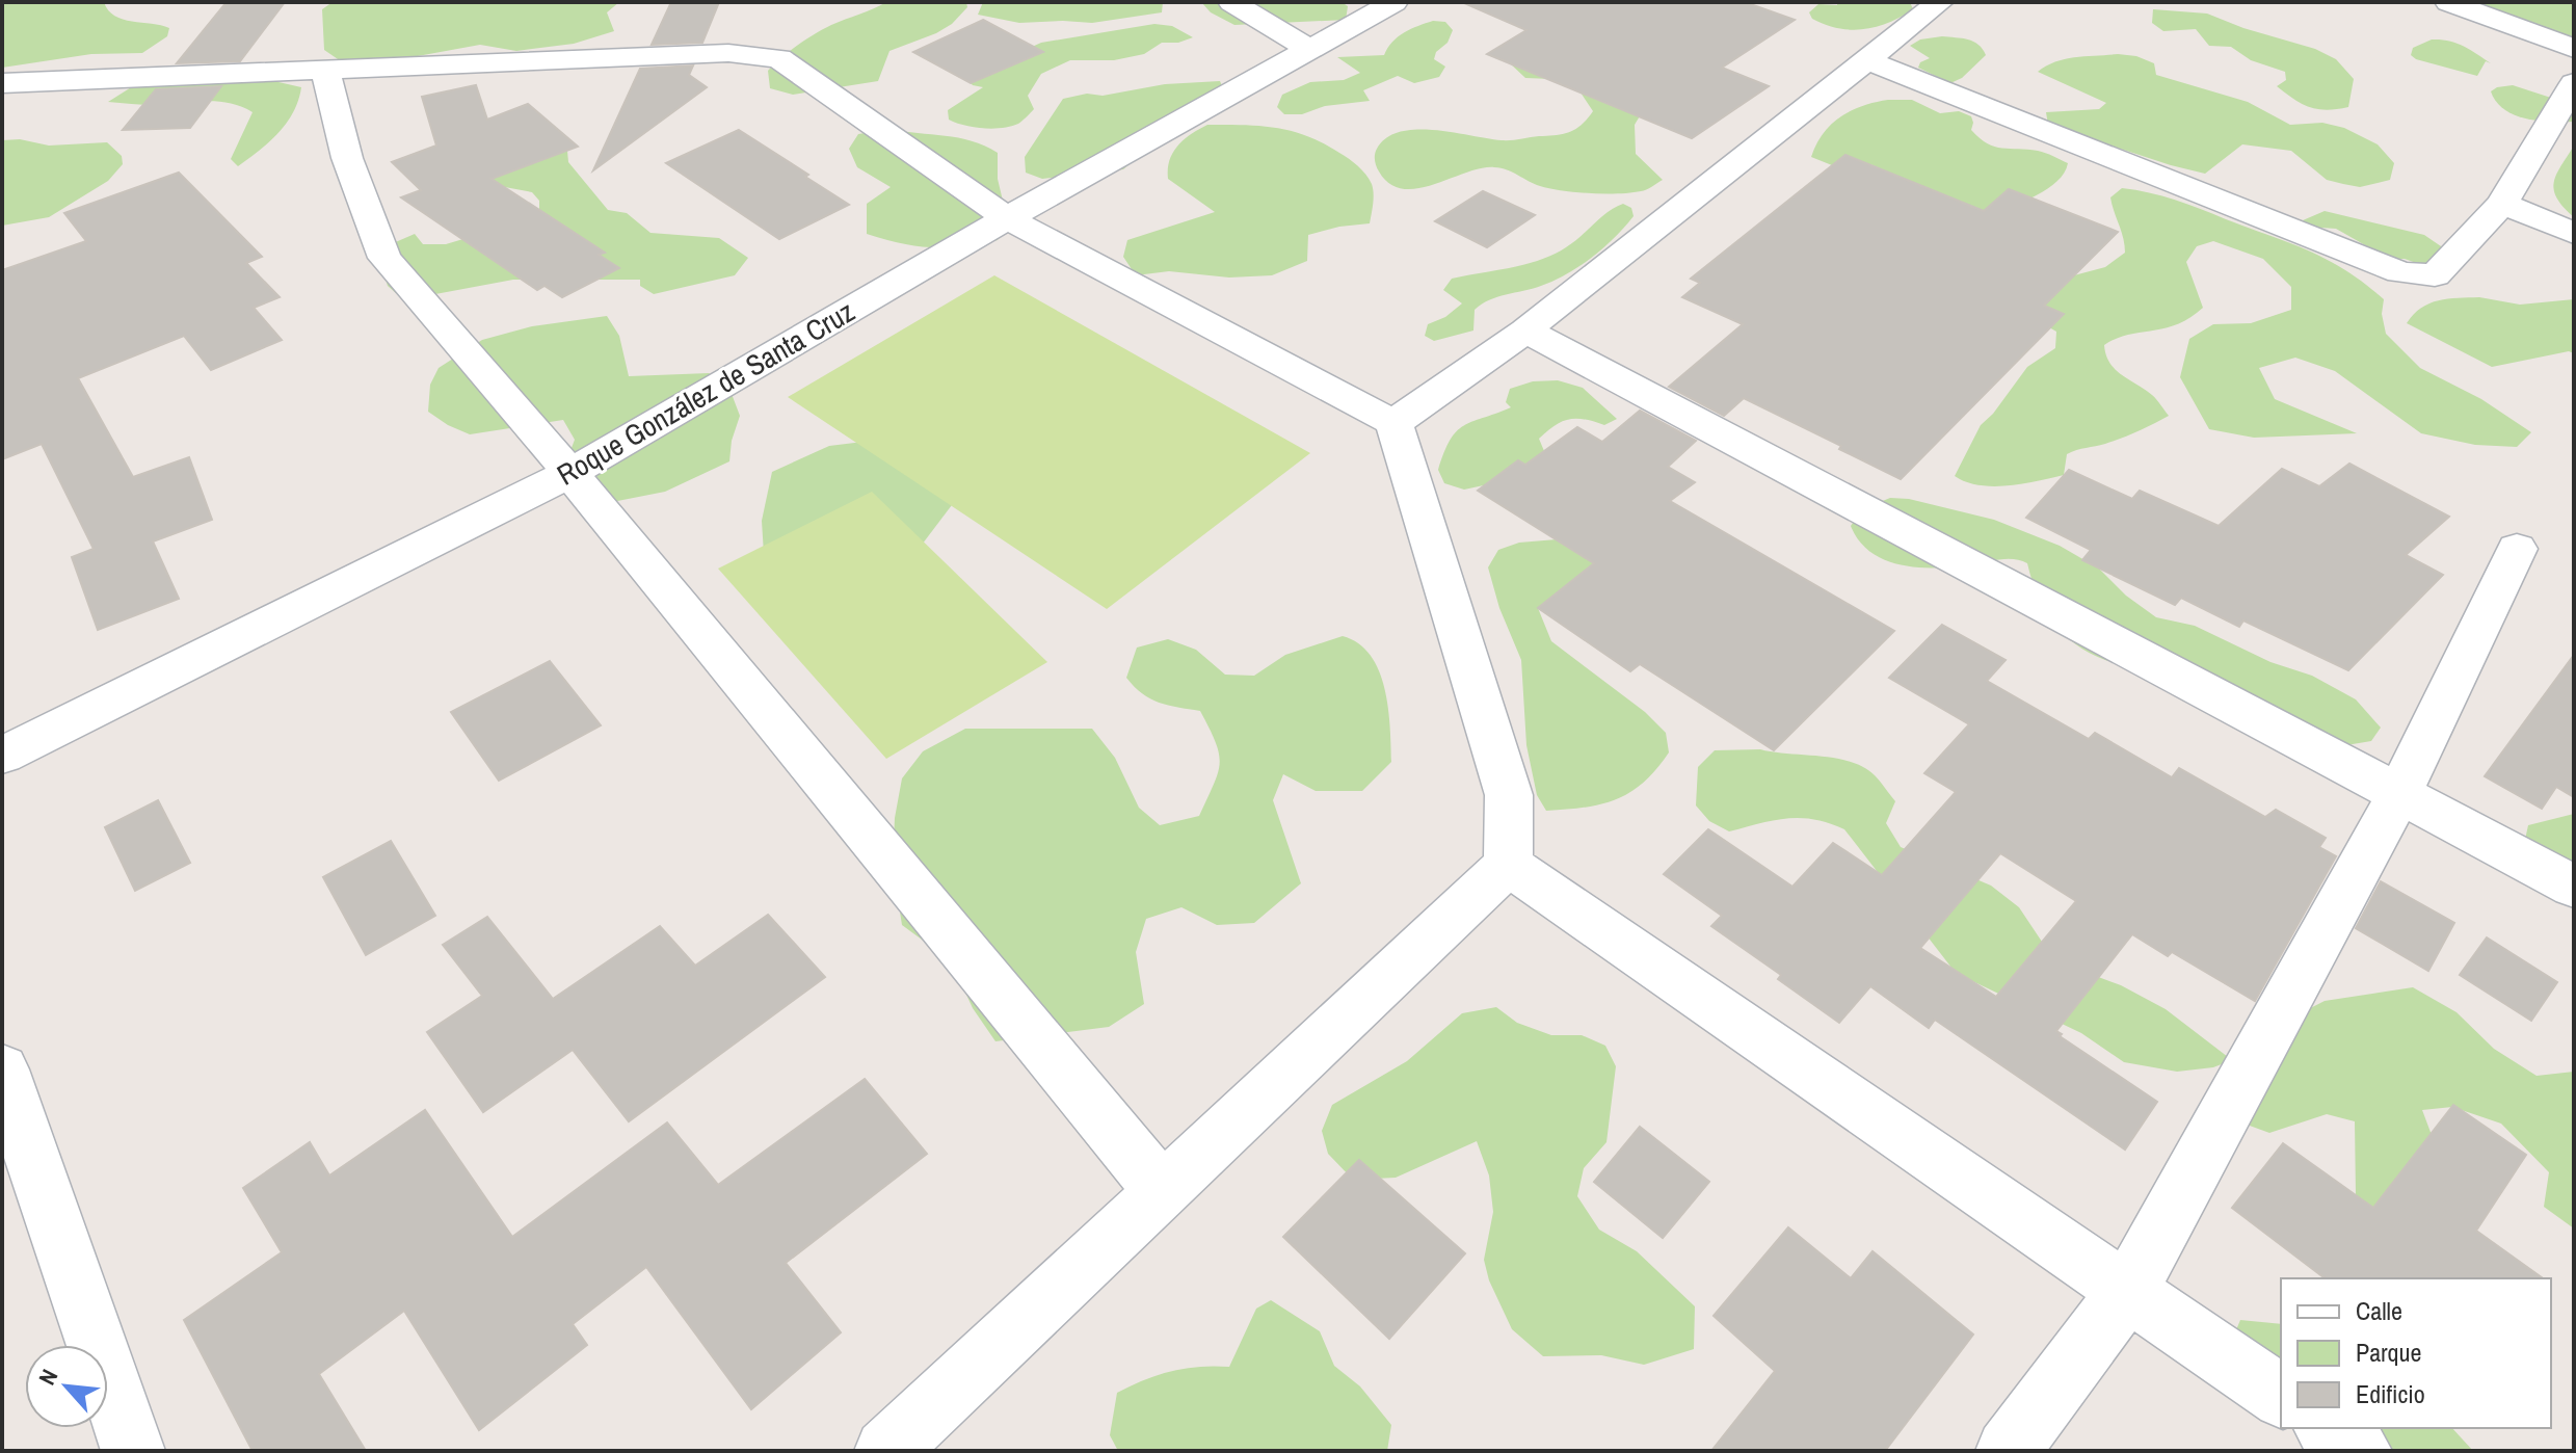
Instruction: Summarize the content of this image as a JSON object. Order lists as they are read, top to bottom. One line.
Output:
{"streets":{"street":["Roque González de Santa Cruz"]},"legend":["Calle","Parque","Edificio"],"north":"top left"}
